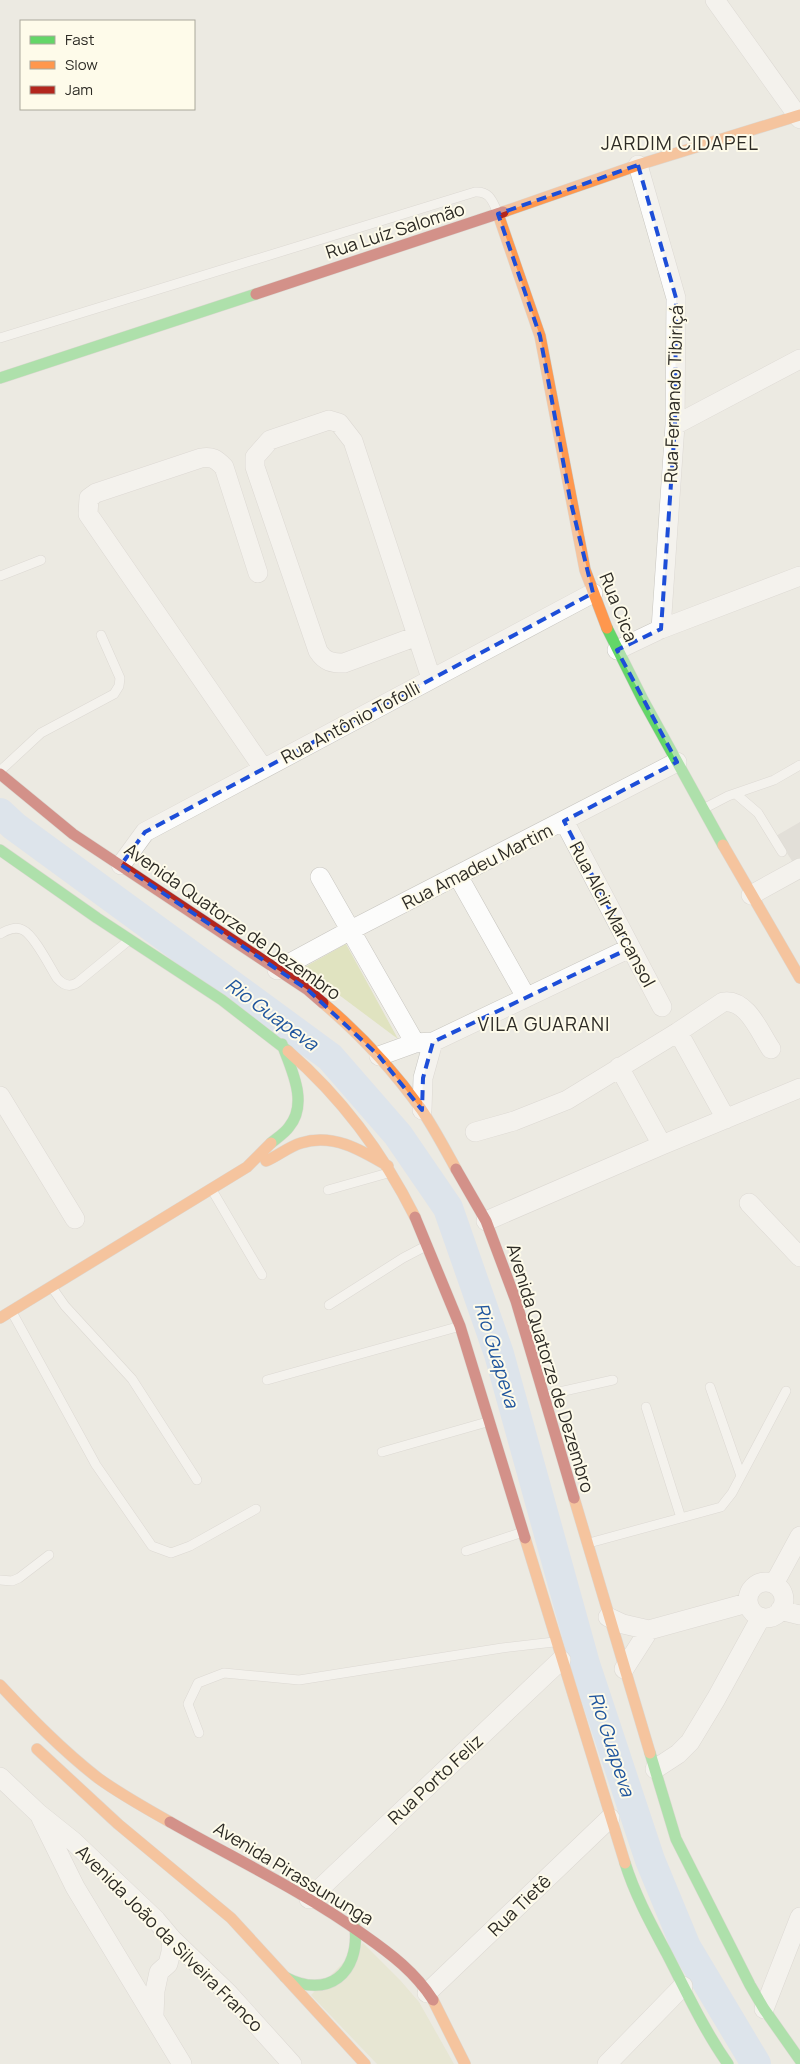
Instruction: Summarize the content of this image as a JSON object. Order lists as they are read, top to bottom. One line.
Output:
{"streets":{"main road":["Rua Luíz Salomão","Rua Cica","Avenida Quatorze de Dezembro","Avenida Pirassununga"],"street":["Rua Fernando Tibiriçá","Rua Antônio Tofolli","Rua Amadeu Martim","Rua Alcir Marcansol","Rua Porto Feliz","Rua Tietê","Avenida João da Silveira Franco"]},"crossings":[["Rua Luíz Salomão","Rua Fernando Tibiriçá"],["Rua Luíz Salomão","Rua Cica"],["Rua Cica","Rua Antônio Tofolli"],["Rua Cica","Rua Amadeu Martim"],["Rua Antônio Tofolli","Avenida Quatorze de Dezembro"],["Rua Amadeu Martim","Rua Alcir Marcansol"],["Rua Amadeu Martim","Avenida Quatorze de Dezembro"],["Rua Porto Feliz","Avenida Pirassununga"],["Avenida Pirassununga","Rua Tietê"]],"districts":["JARDIM CIDAPEL","VILA GUARANI"],"water":["Rio Guapeva"],"legend":["Fast","Slow","Jam"]}
